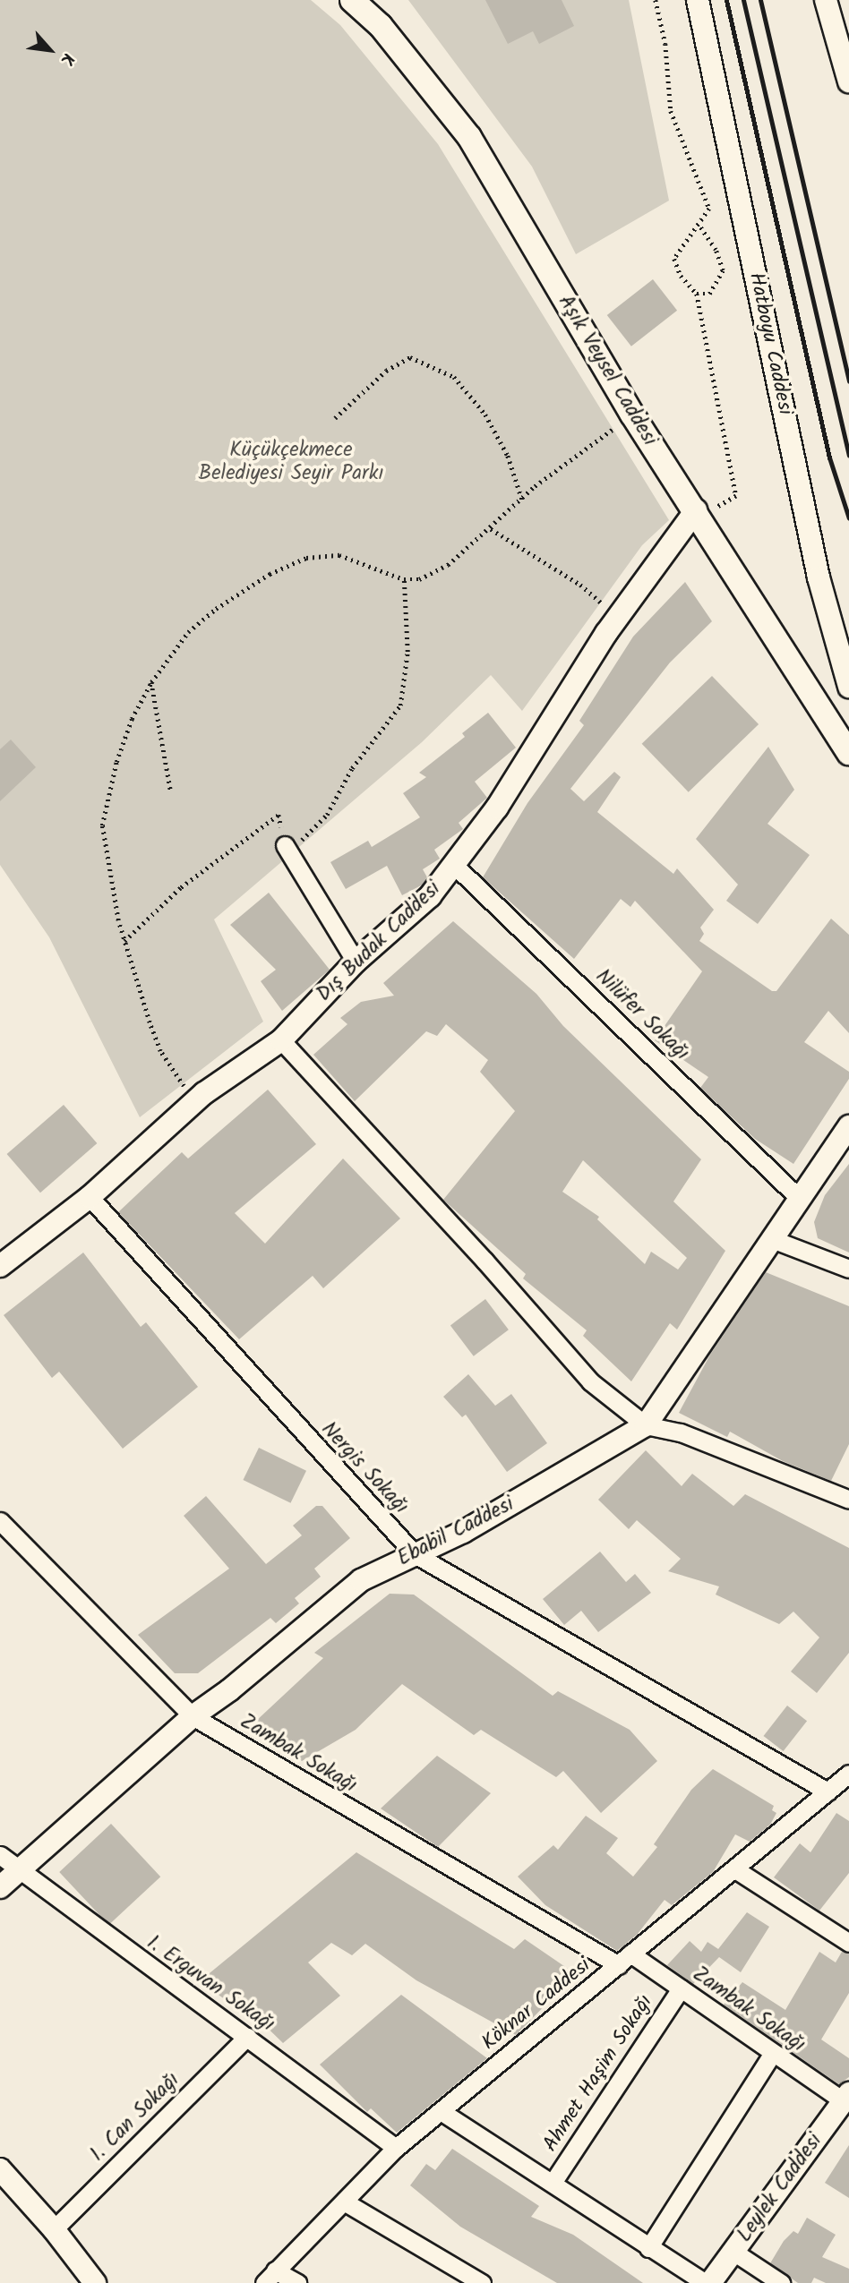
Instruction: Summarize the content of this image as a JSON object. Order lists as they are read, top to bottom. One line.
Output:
{"streets":{"main road":["Aşık Veysel Caddesi"],"street":["Hatboyu Caddesi","Dış Budak Caddesi","Nilüfer Sokağı","Nergis Sokağı","Ebabil Caddesi","Zambak Sokağı","1. Erguvan Sokağı","Köknar Caddesi","Ahmet Haşim Sokağı","1. Can Sokağı","Leylek Caddesi"]},"crossings":[["Aşık Veysel Caddesi","Dış Budak Caddesi"],["Dış Budak Caddesi","Nilüfer Sokağı"],["Dış Budak Caddesi","Nergis Sokağı"],["Nilüfer Sokağı","Ebabil Caddesi"],["Nergis Sokağı","Ebabil Caddesi"],["Nergis Sokağı","Köknar Caddesi"],["Ebabil Caddesi","Zambak Sokağı"],["Ebabil Caddesi","1. Erguvan Sokağı"],["Zambak Sokağı","Köknar Caddesi"],["Zambak Sokağı","Ahmet Haşim Sokağı"],["Zambak Sokağı","Leylek Caddesi"],["1. Erguvan Sokağı","Köknar Caddesi"],["1. Erguvan Sokağı","1. Can Sokağı"]],"parks":["Küçükçekmece Belediyesi Seyir Parkı"],"north":"bottom right"}
